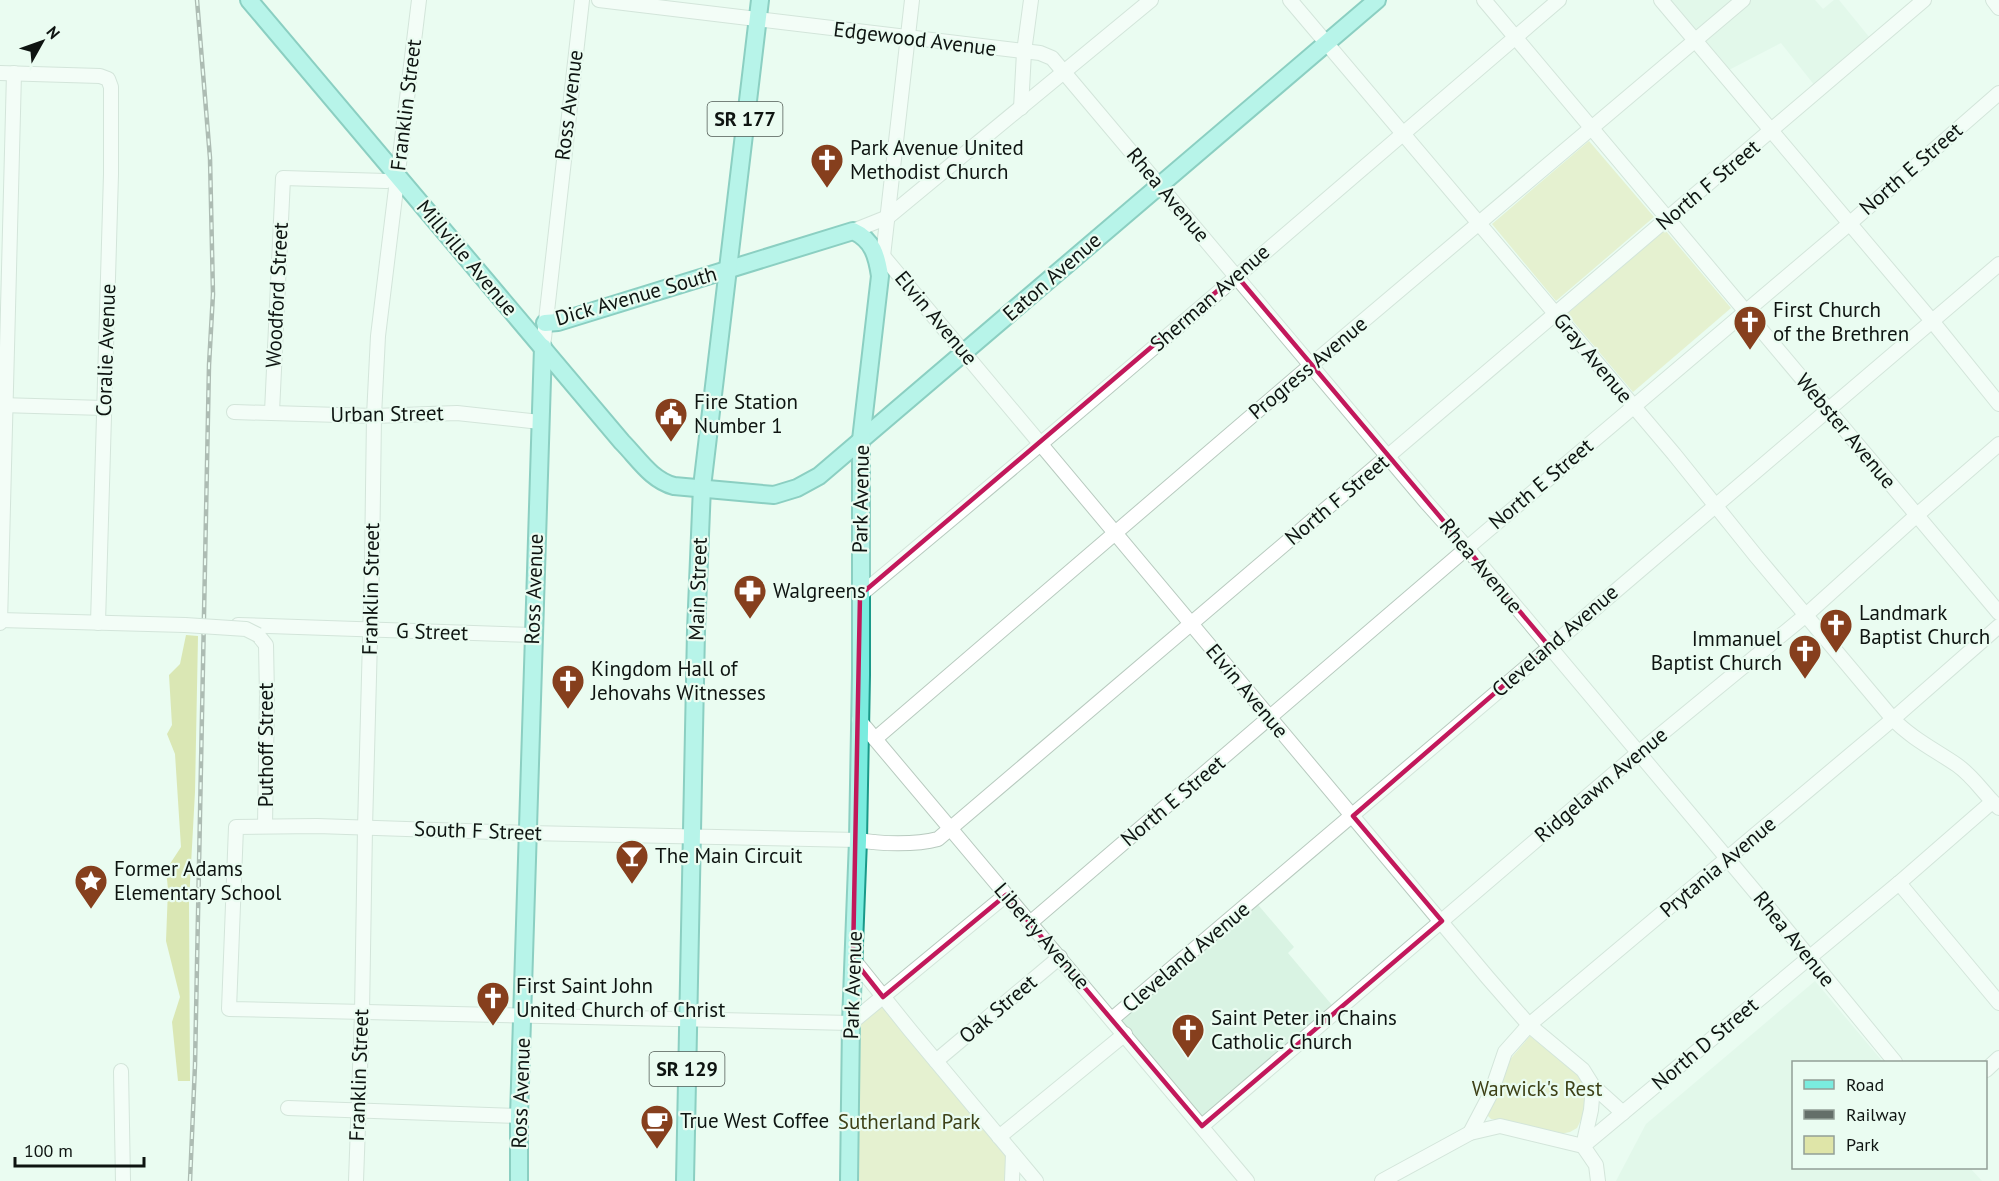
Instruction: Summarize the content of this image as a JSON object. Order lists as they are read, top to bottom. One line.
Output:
{"streets":{"main road":["Ross Avenue","SR 177","Millville Avenue","Eaton Avenue","Dick Avenue South","Park Avenue","Main Street","SR 129"],"street":["Edgewood Avenue","Franklin Street","North E Street","North F Street","Rhea Avenue","Woodford Street","Sherman Avenue","Elvin Avenue","Coralie Avenue","Gray Avenue","Progress Avenue","Urban Street","Webster Avenue","G Street","Cleveland Avenue","Puthoff Street","Ridgelawn Avenue","South F Street","Prytania Avenue","Liberty Avenue","Oak Street","North D Street"]},"crossings":[["Edgewood Avenue","Rhea Avenue"],["Edgewood Avenue","Park Avenue"],["Edgewood Avenue","Main Street"],["Franklin Street","Millville Avenue"],["Franklin Street","Woodford Street"],["Franklin Street","Urban Street"],["Franklin Street","G Street"],["Franklin Street","Puthoff Street"],["Franklin Street","South F Street"],["Ross Avenue","Millville Avenue"],["Ross Avenue","Dick Avenue South"],["Ross Avenue","Urban Street"],["Ross Avenue","G Street"],["Ross Avenue","South F Street"],["North E Street","Rhea Avenue"],["North E Street","Elvin Avenue"],["North E Street","Gray Avenue"],["North E Street","Webster Avenue"],["North E Street","Liberty Avenue"],["North F Street","Rhea Avenue"],["North F Street","Elvin Avenue"],["North F Street","Gray Avenue"],["North F Street","Webster Avenue"],["North F Street","Park Avenue"],["North F Street","Main Street"],["North F Street","South F Street"],["North F Street","Liberty Avenue"],["Rhea Avenue","Eaton Avenue"],["Rhea Avenue","Sherman Avenue"],["Rhea Avenue","Progress Avenue"],["Rhea Avenue","Cleveland Avenue"],["Rhea Avenue","Ridgelawn Avenue"],["Rhea Avenue","Prytania Avenue"],["Rhea Avenue","North D Street"],["Millville Avenue","Eaton Avenue"],["Millville Avenue","Woodford Street"],["Millville Avenue","Main Street"],["Eaton Avenue","Elvin Avenue"],["Eaton Avenue","Gray Avenue"],["Eaton Avenue","Park Avenue"],["Eaton Avenue","Main Street"],["Woodford Street","Urban Street"],["Dick Avenue South","Main Street"],["Sherman Avenue","Elvin Avenue"],["Sherman Avenue","Gray Avenue"],["Sherman Avenue","Webster Avenue"],["Sherman Avenue","Park Avenue"],["Elvin Avenue","Progress Avenue"],["Elvin Avenue","Park Avenue"],["Elvin Avenue","Cleveland Avenue"],["Elvin Avenue","Ridgelawn Avenue"],["Elvin Avenue","Prytania Avenue"],["Elvin Avenue","North D Street"],["Coralie Avenue","Puthoff Street"],["Gray Avenue","Progress Avenue"],["Gray Avenue","Cleveland Avenue"],["Gray Avenue","Ridgelawn Avenue"],["Gray Avenue","Prytania Avenue"],["Gray Avenue","North D Street"],["Progress Avenue","Webster Avenue"],["Progress Avenue","Liberty Avenue"],["Webster Avenue","Cleveland Avenue"],["Webster Avenue","Ridgelawn Avenue"],["Park Avenue","Liberty Avenue"],["Main Street","South F Street"],["Cleveland Avenue","Liberty Avenue"],["Puthoff Street","South F Street"],["Ridgelawn Avenue","Liberty Avenue"],["Liberty Avenue","Oak Street"]],"parks":["Warwick's Rest","Sutherland Park"],"places":{"church":["Park Avenue United Methodist Church","First Church of the Brethren","Landmark Baptist Church","Immanuel Baptist Church","Kingdom Hall of Jehovahs Witnesses","First Saint John United Church of Christ","Saint Peter in Chains Catholic Church"],"public building":["Fire Station Number 1"],"pharmacy":["Walgreens"],"bar":["The Main Circuit"],"place":["Former Adams Elementary School"],"cafe":["True West Coffee"]},"legend":["Road","Railway","Park"],"scale_bar":"100 m","north":"top right"}
